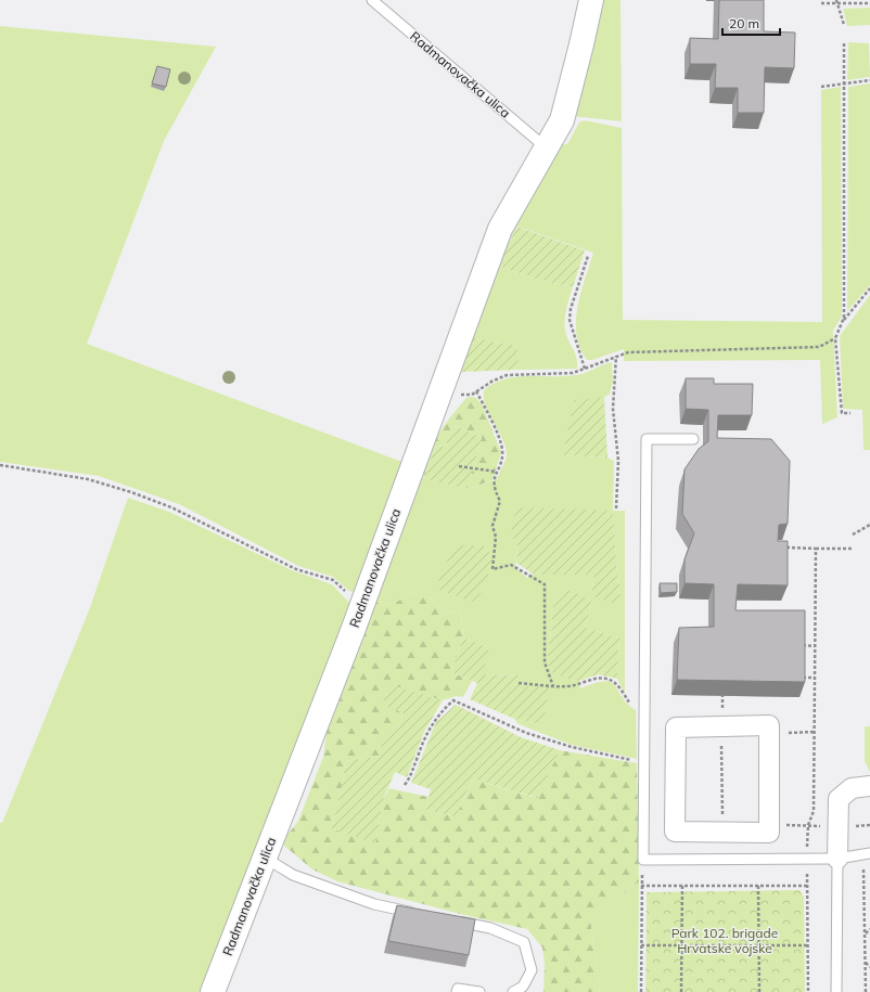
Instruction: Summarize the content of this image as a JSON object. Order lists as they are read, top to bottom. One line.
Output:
{"streets":{"street":["Radmanovačka ulica"]},"parks":["Park 102. brigade Hrvatske vojske"],"scale_bar":"20 m"}
